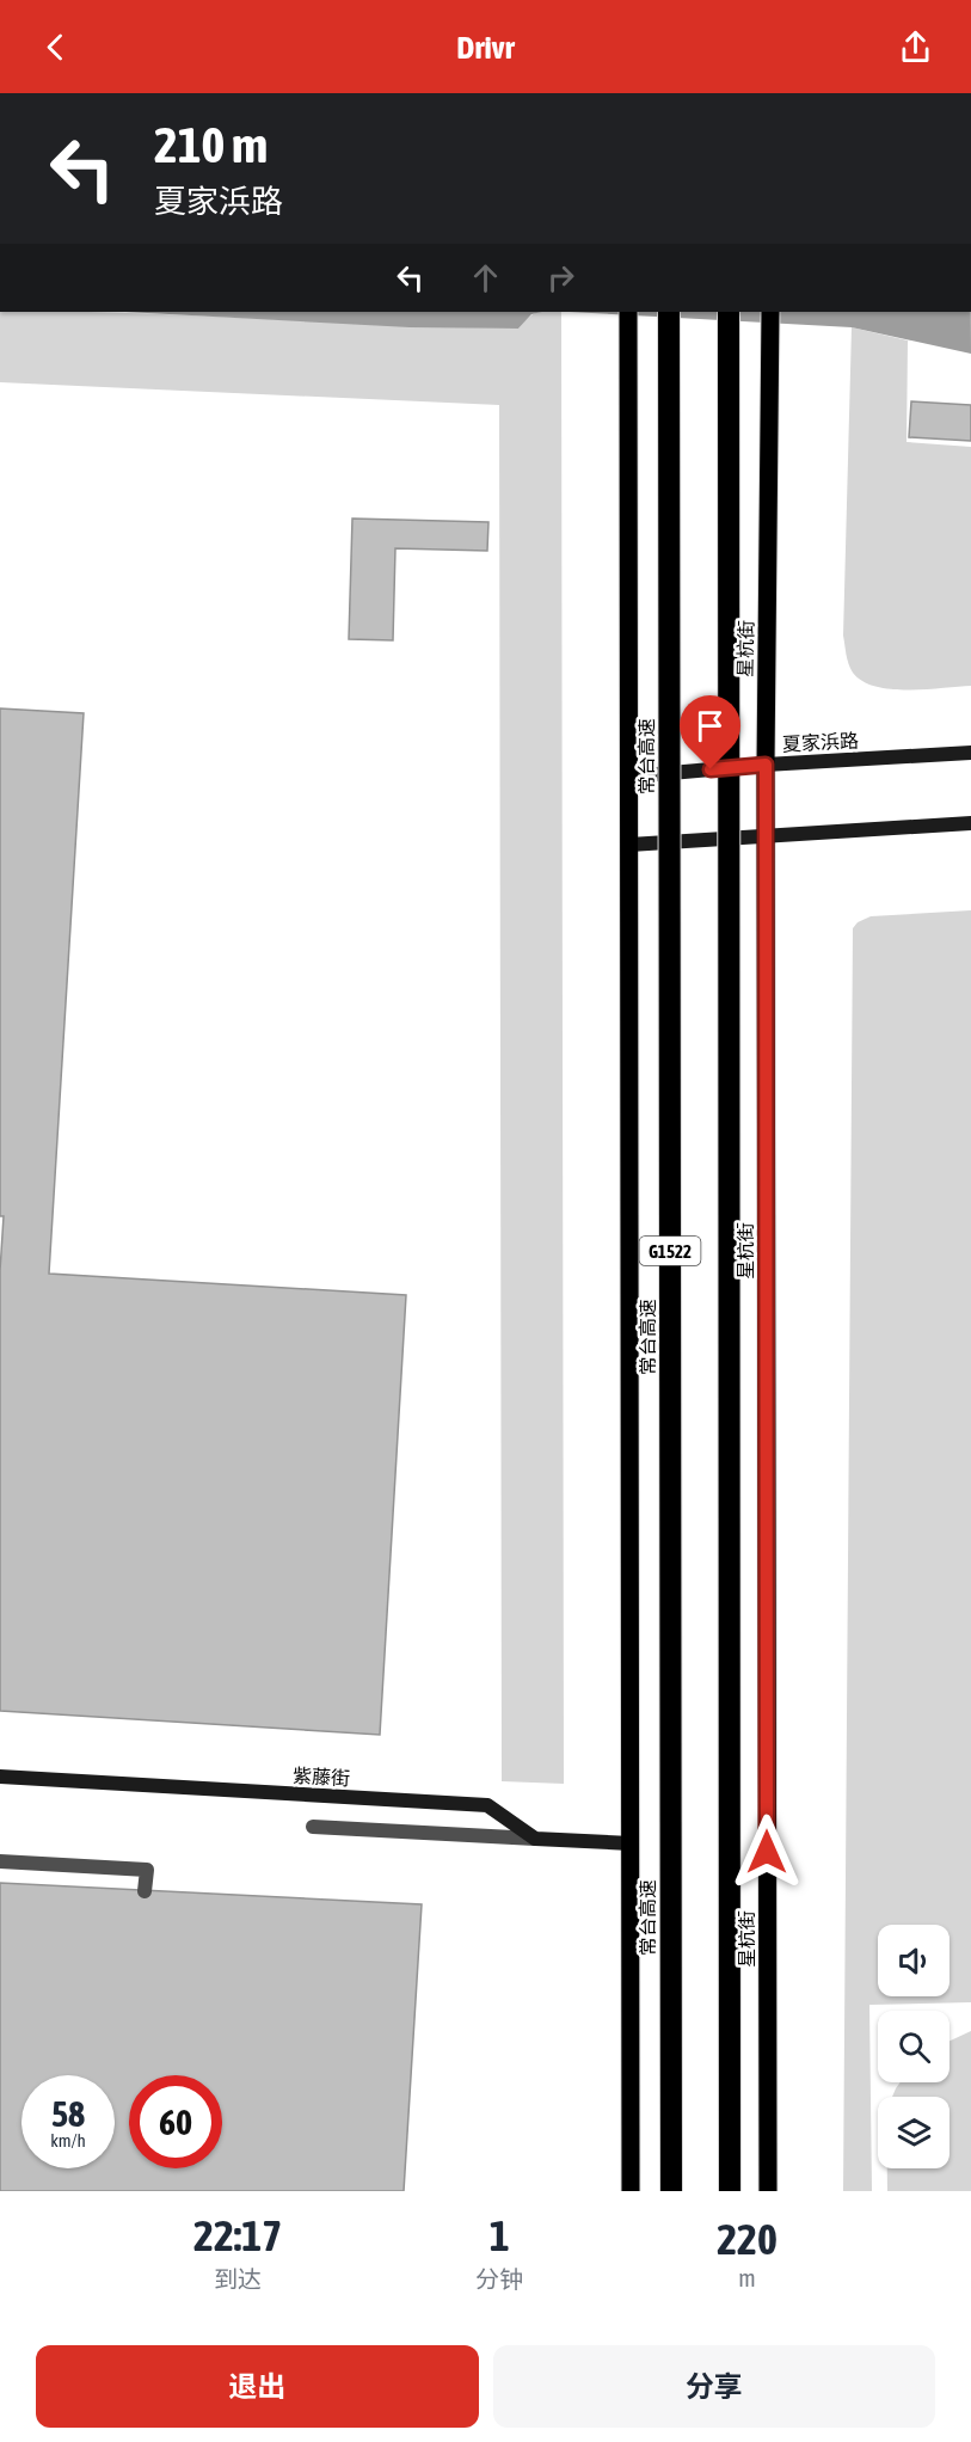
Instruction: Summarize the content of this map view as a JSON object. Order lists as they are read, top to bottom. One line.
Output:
{"streets":{"highway":["常台高速","G1522"],"main road":["星杭街","夏家浜路","紫藤街"]},"crossings":[["星杭街","夏家浜路"]],"page":{"header":"Drivr","turn":["210 m","夏家浜路"],"speed":"58 km/h","limit":"60","eta":["22:17","到达","1","分钟","220","m"],"buttons":["退出","分享"]}}
